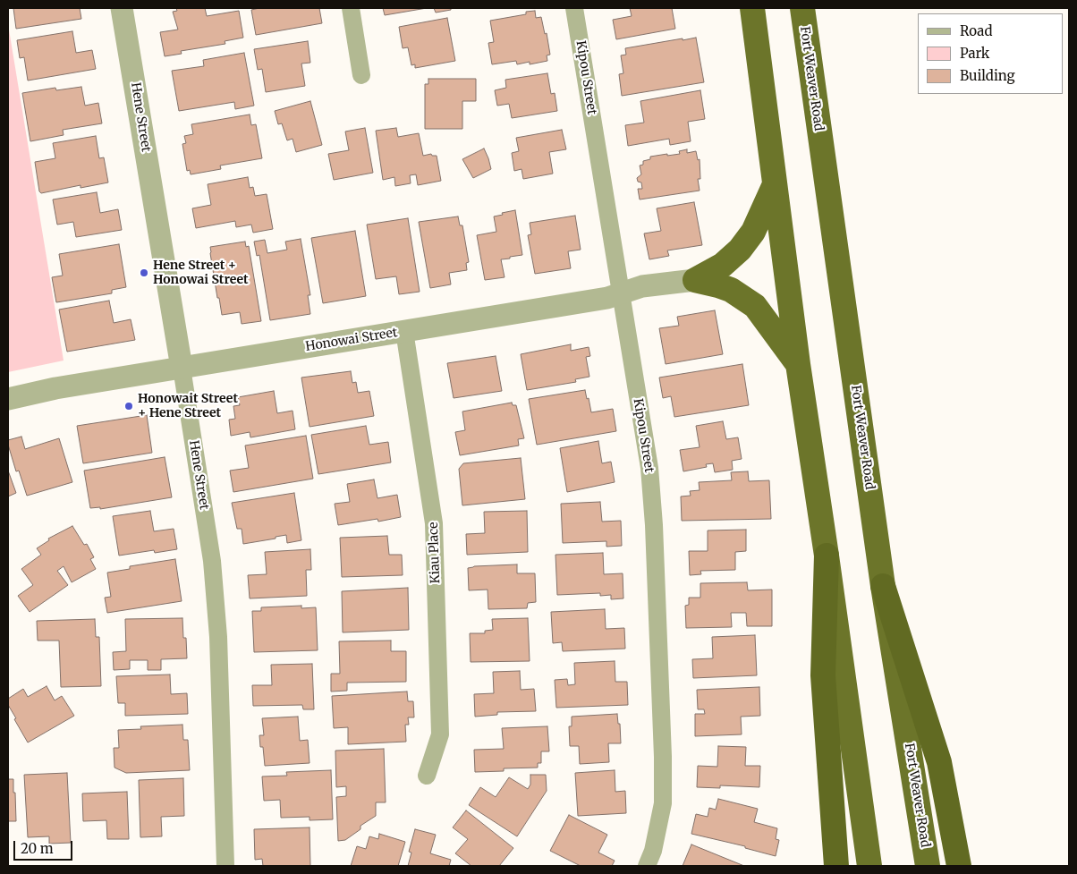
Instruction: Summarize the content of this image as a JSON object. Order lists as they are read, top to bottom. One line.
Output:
{"streets":{"highway":["Fort Weaver Road"],"street":["Kipou Street","Hene Street","Honowai Street","Kiau Place"]},"crossings":[["Kipou Street","Honowai Street"],["Hene Street","Honowai Street"],["Honowai Street","Kiau Place"]],"places":["Hene Street + Honowai Street","Honowait Street + Hene Street"],"legend":["Road","Park","Building"],"scale_bar":"20 m"}
